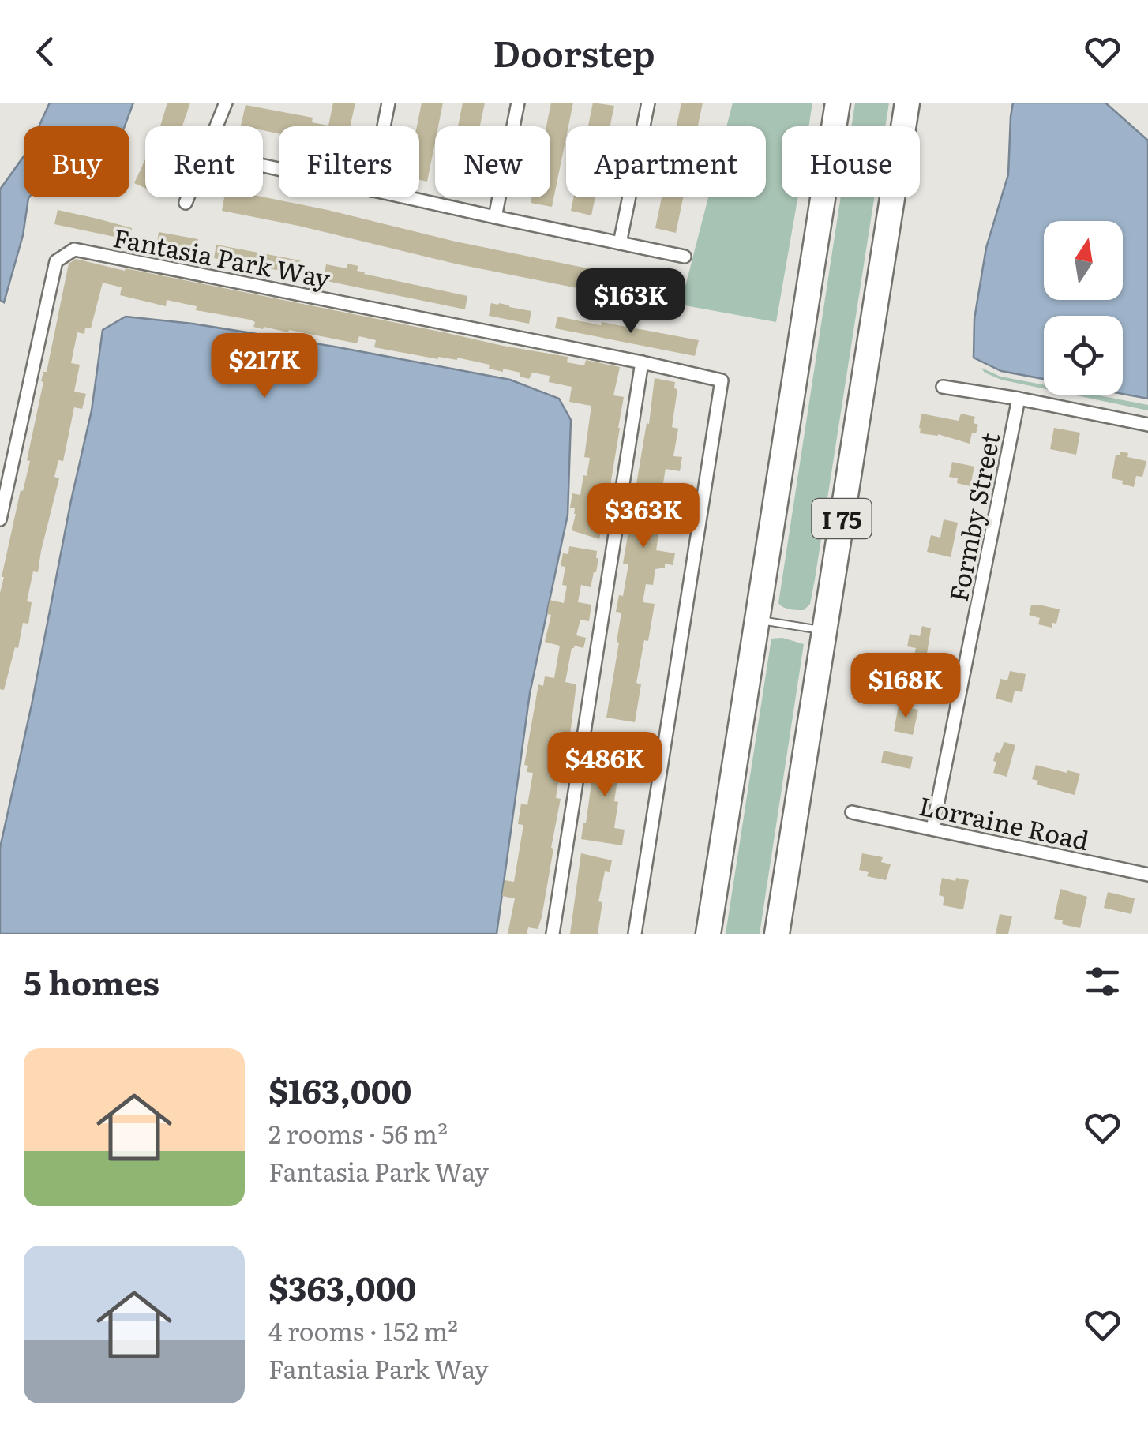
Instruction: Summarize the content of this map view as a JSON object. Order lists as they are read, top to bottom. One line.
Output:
{"streets":{"highway":["I 75"],"street":["Fantasia Park Way","Formby Street","Lorraine Road"]},"crossings":[["Formby Street","Lorraine Road"]],"north":"top","page":{"header":"Doorstep","chip":["Buy","Rent","Filters","New","Apartment","House"],"price":["$163K","$217K","$363K","$168K","$486K"],"heading":"5 homes","list":[{"name":"$163,000","note":"2 rooms · 56 m² · Fantasia Park Way"},{"name":"$363,000","note":"4 rooms · 152 m² · Fantasia Park Way"}]}}
